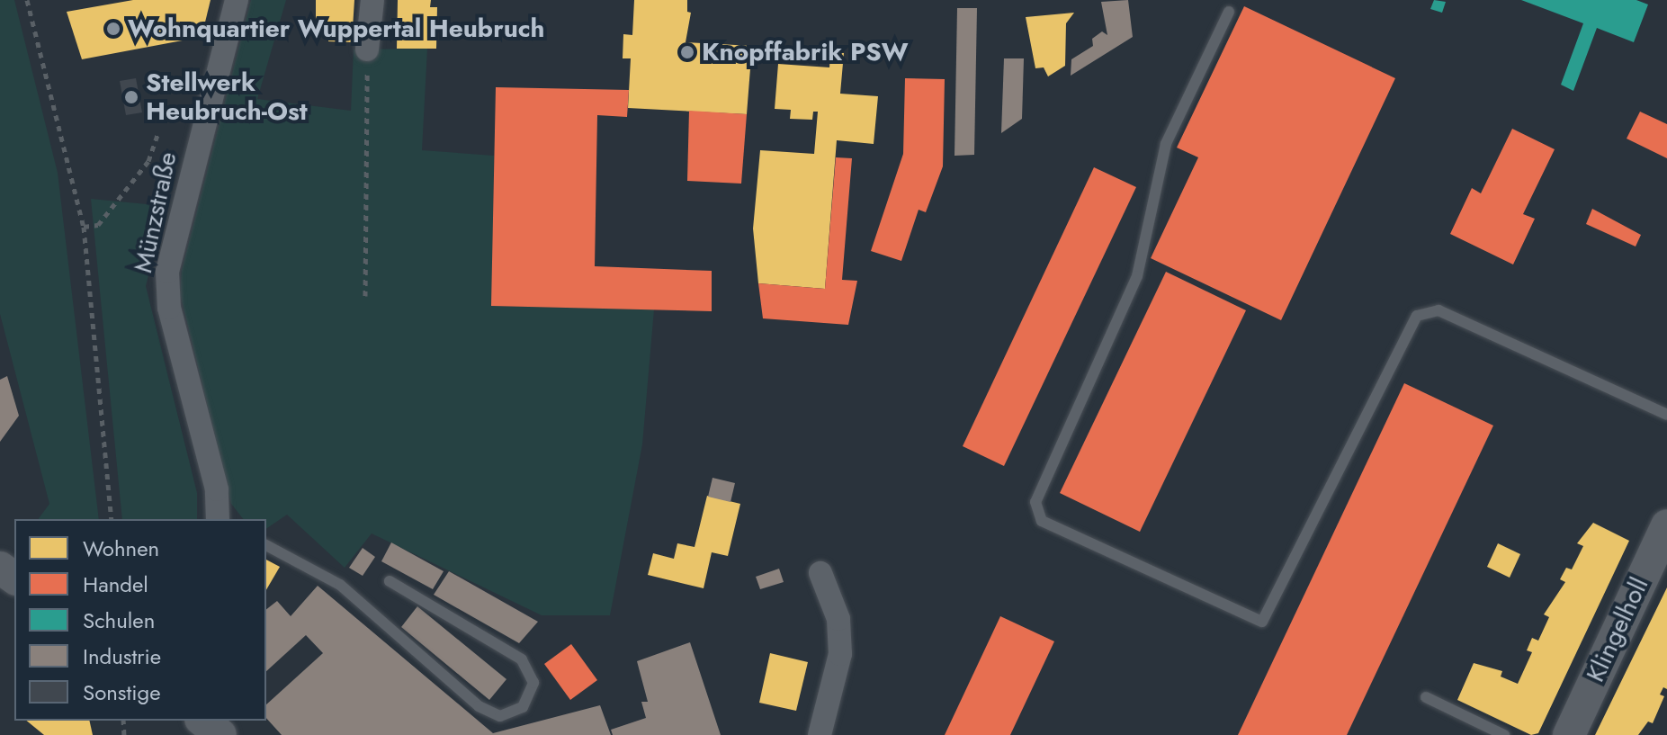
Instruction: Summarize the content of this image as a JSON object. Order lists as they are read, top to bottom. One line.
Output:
{"streets":{"street":["Münzstraße","Klingelholl"]},"places":["Wohnquartier Wuppertal Heubruch","Knopffabrik PSW","Stellwerk Heubruch-Ost"],"legend":["Wohnen","Handel","Schulen","Industrie","Sonstige"]}
